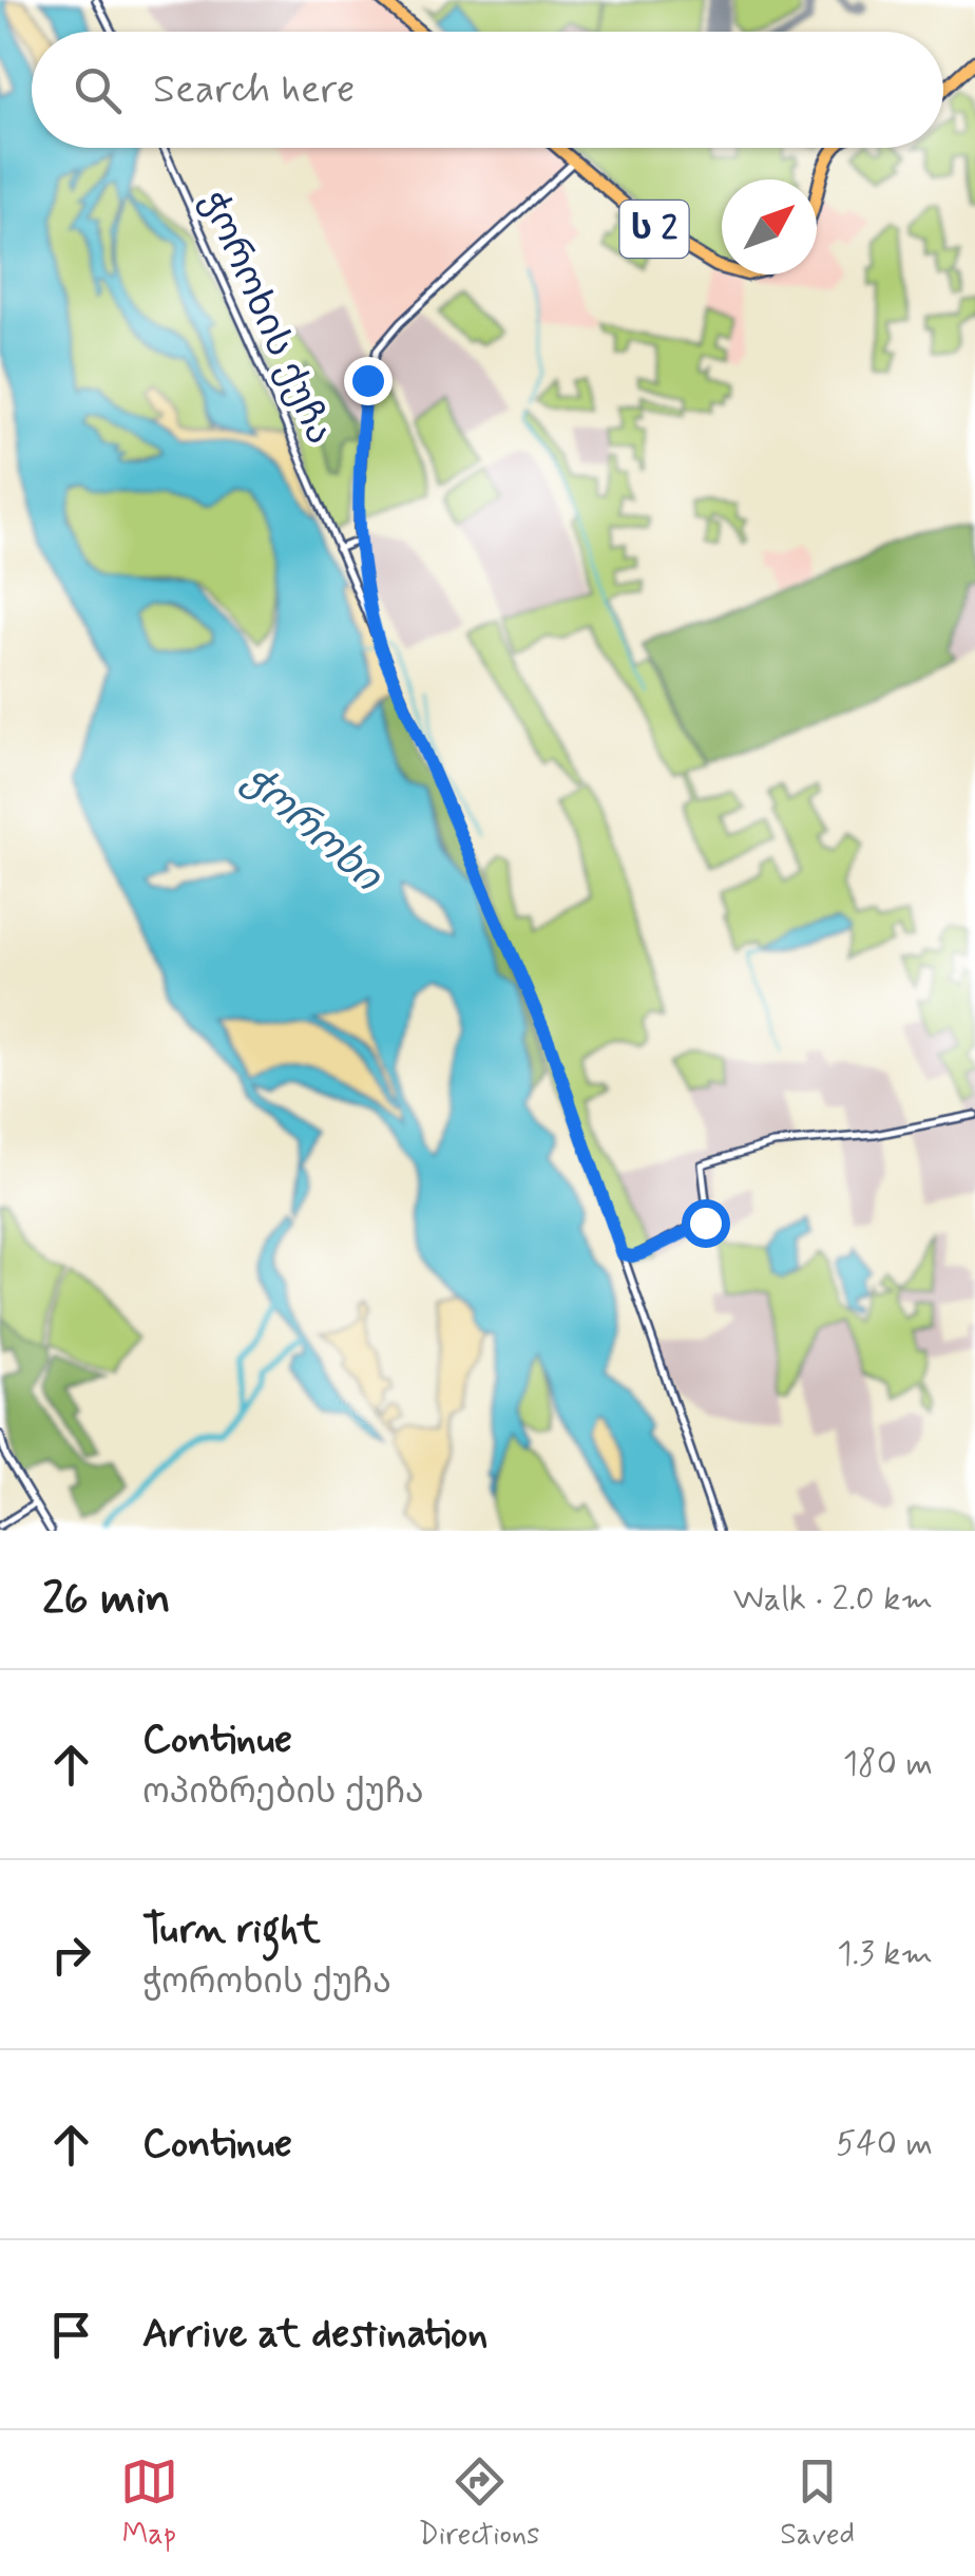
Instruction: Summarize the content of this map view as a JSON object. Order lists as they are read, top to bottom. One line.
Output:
{"streets":{"highway":["ს 2"],"street":["ჭოროხის ქუჩა"]},"water":["ჭოროხი"],"north":"top right","page":{"search":"Search here","heading":["26 min","Walk · 2.0 km"],"list":[["Continue","ოპიზრების ქუჩა","180 m"],["Turn right","ჭოროხის ქუჩა","1.3 km"],["Continue","540 m"],"Arrive at destination"],"nav":["Map","Directions","Saved"]}}
